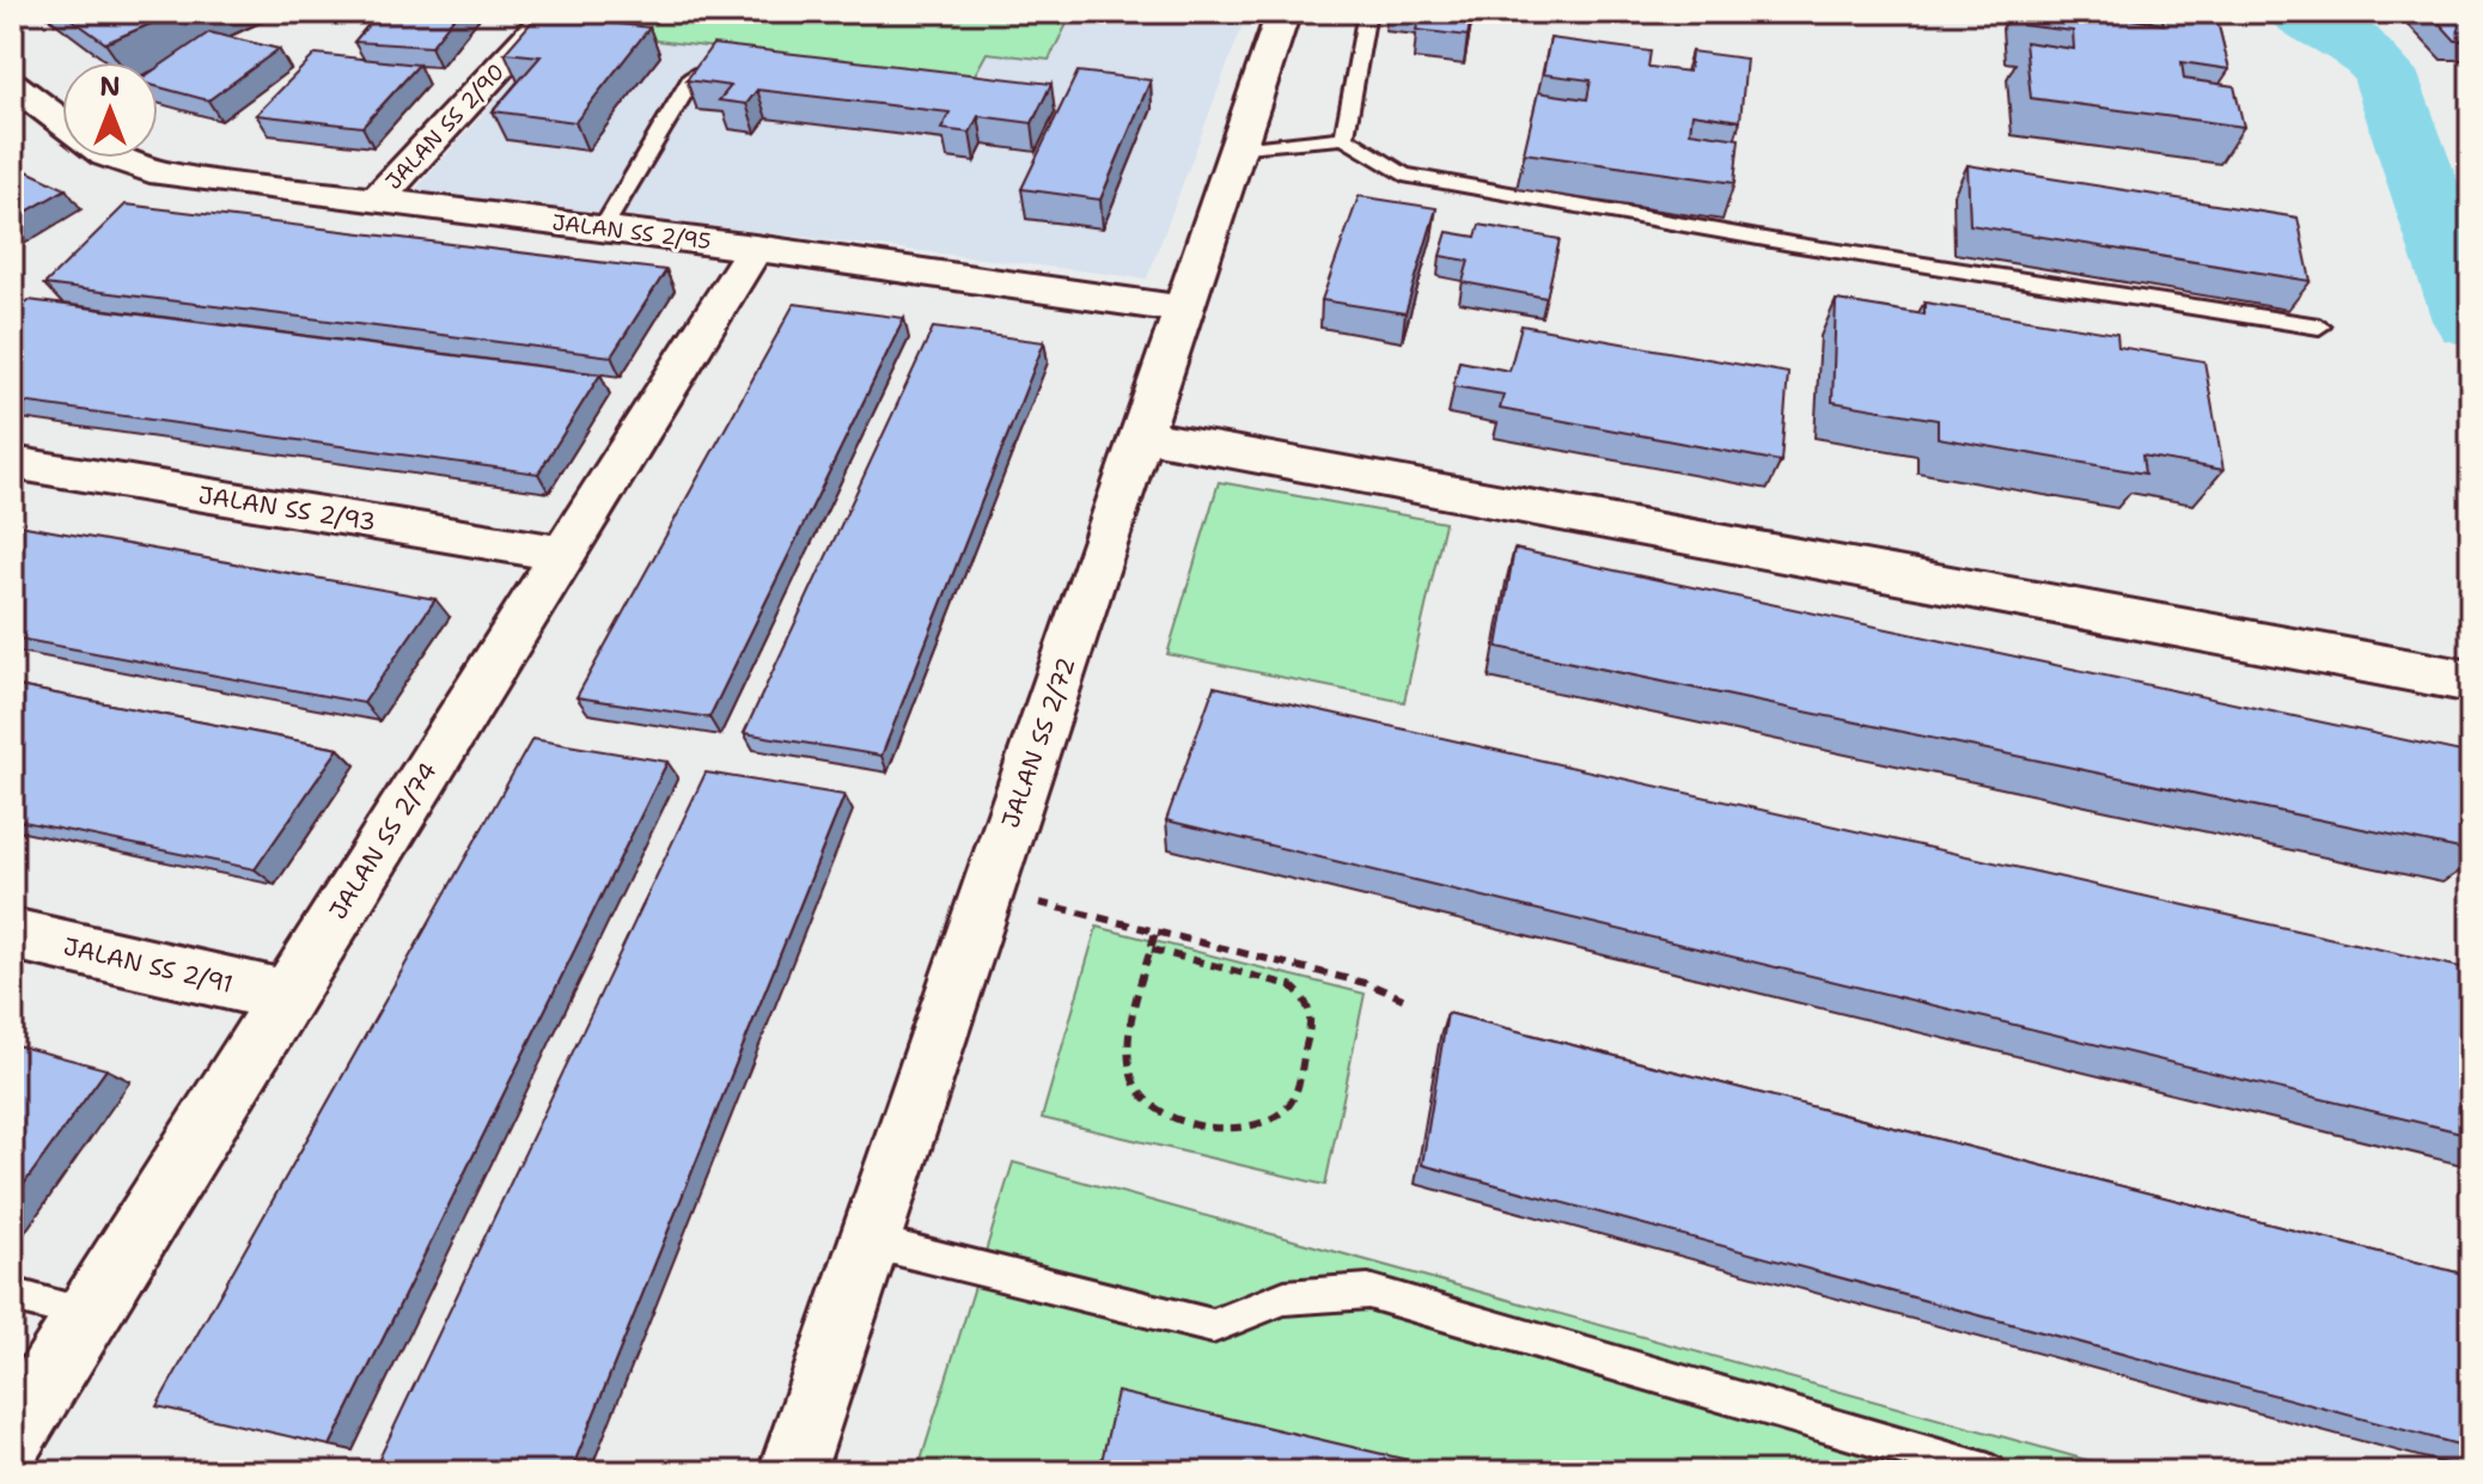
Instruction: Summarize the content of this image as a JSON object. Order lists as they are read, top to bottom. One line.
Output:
{"streets":{"street":["JALAN SS 2/90","JALAN SS 2/95","JALAN SS 2/93","JALAN SS 2/72","JALAN SS 2/74","JALAN SS 2/91"]},"crossings":[["JALAN SS 2/90","JALAN SS 2/95"],["JALAN SS 2/95","JALAN SS 2/72"],["JALAN SS 2/95","JALAN SS 2/74"],["JALAN SS 2/93","JALAN SS 2/74"],["JALAN SS 2/74","JALAN SS 2/91"]],"north":"top"}
